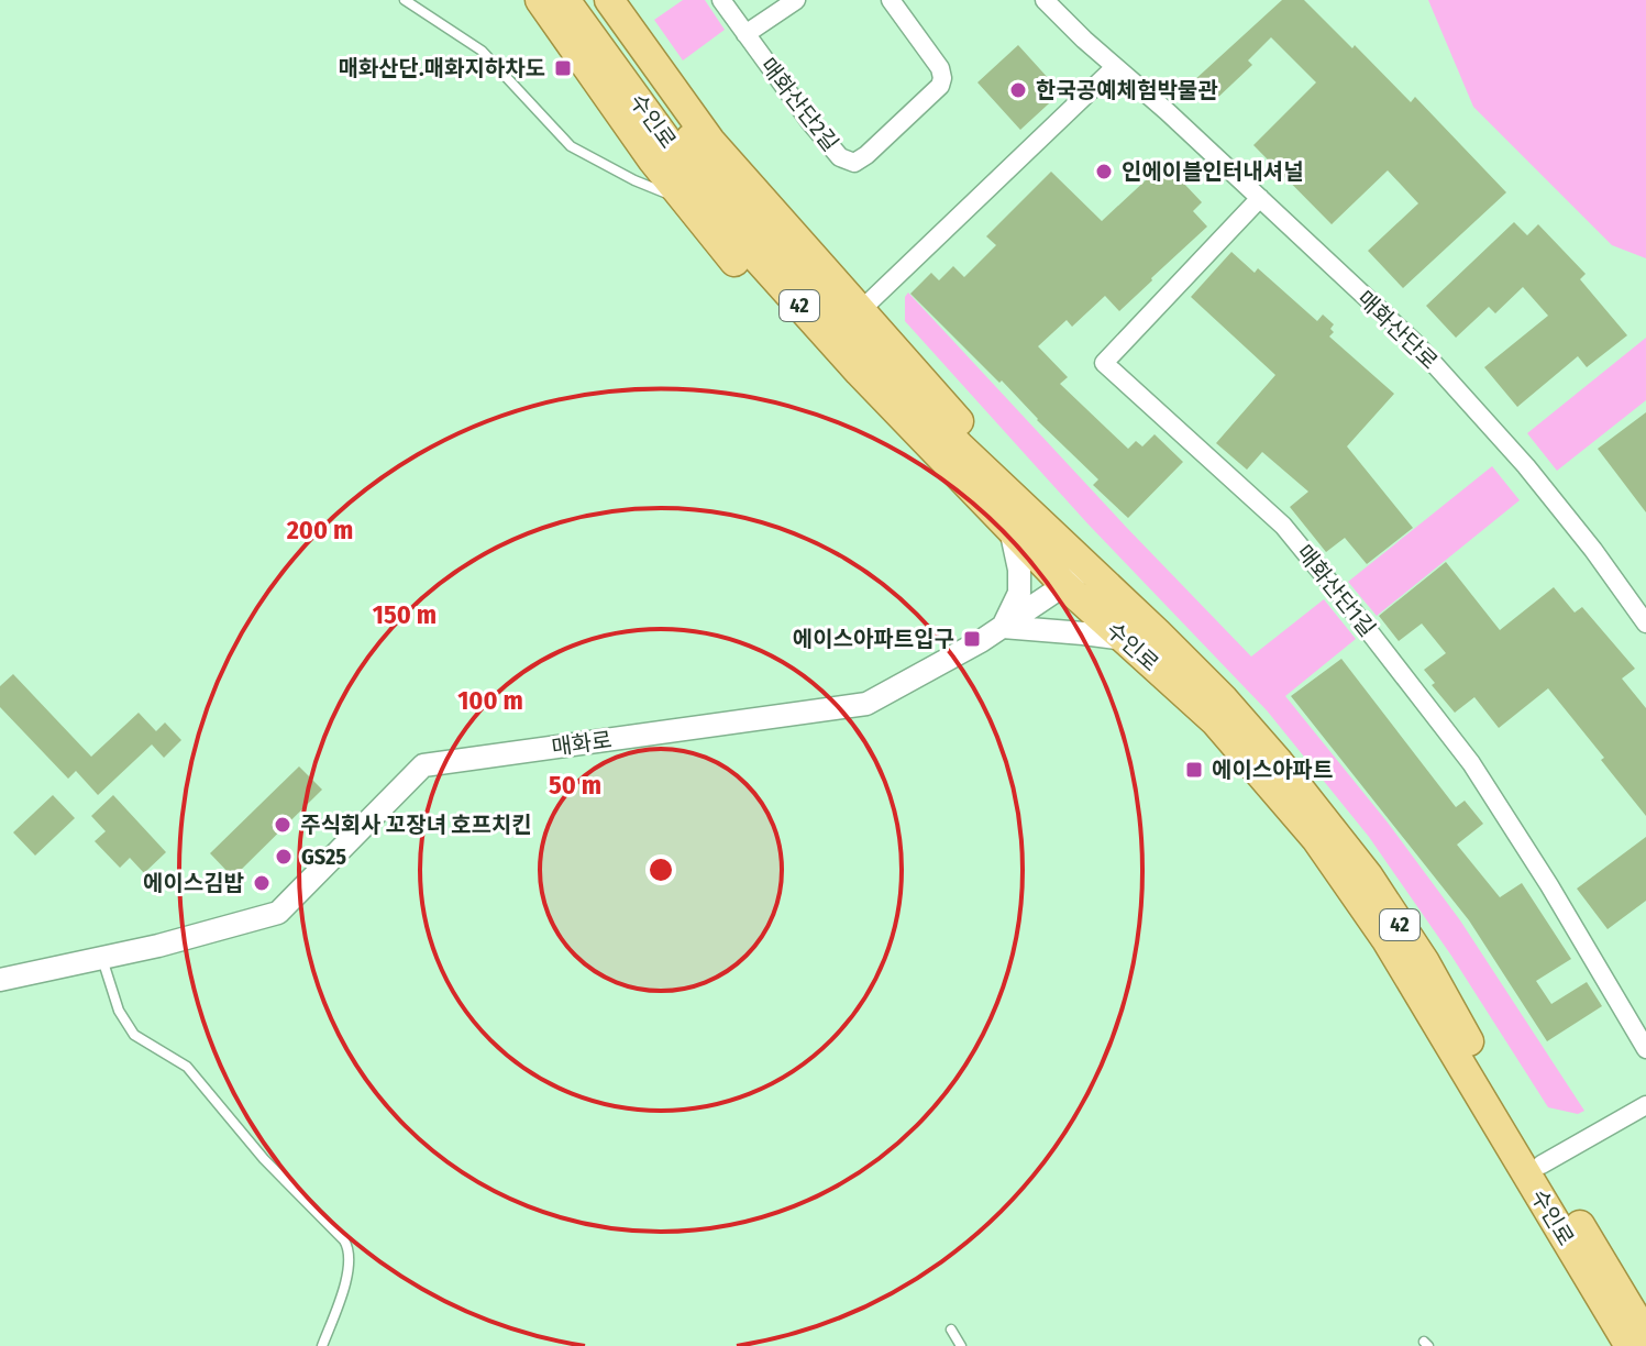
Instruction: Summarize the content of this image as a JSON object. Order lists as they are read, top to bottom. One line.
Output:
{"streets":{"main road":["수인로","42"],"street":["매화산단2길","매화산단로","매화산단1길","매화로"]},"crossings":[["수인로","매화로"],["매화산단로","매화산단1길"]],"places":{"transit":["매화산단.매화지하차도","에이스아파트입구","에이스아파트"],"other":["한국공예체험박물관","인에이블인터내셔널","주식회사 꼬장녀 호프치킨","GS25","에이스김밥"]},"rings":["200 m","150 m","100 m","50 m"]}
